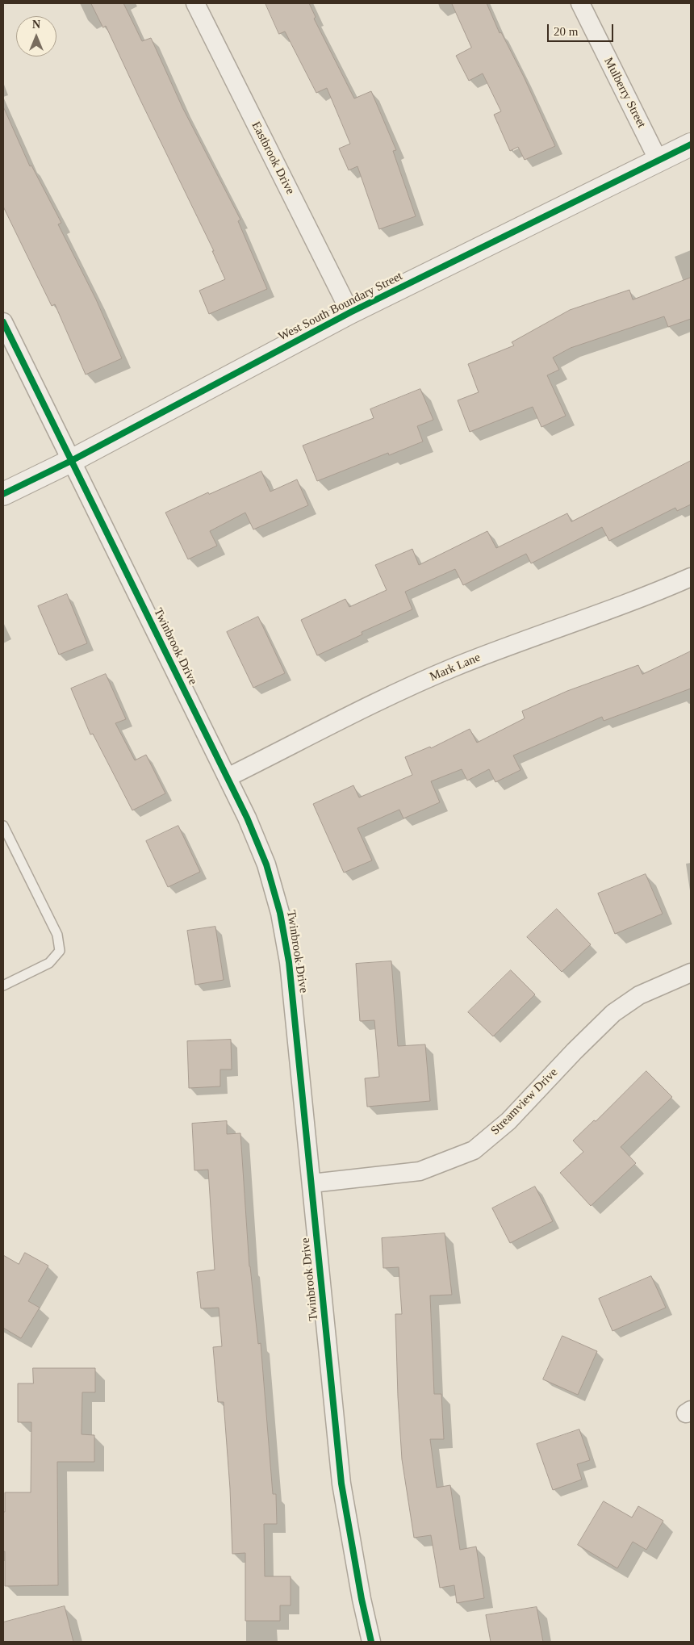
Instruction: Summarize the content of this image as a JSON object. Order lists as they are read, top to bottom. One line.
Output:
{"streets":{"street":["Mulberry Street","Eastbrook Drive","West South Boundary Street","Twinbrook Drive","Mark Lane","Streamview Drive"]},"crossings":[["Mulberry Street","West South Boundary Street"],["Eastbrook Drive","West South Boundary Street"],["West South Boundary Street","Twinbrook Drive"],["Twinbrook Drive","Mark Lane"],["Twinbrook Drive","Streamview Drive"]],"scale_bar":"20 m","north":"top"}
